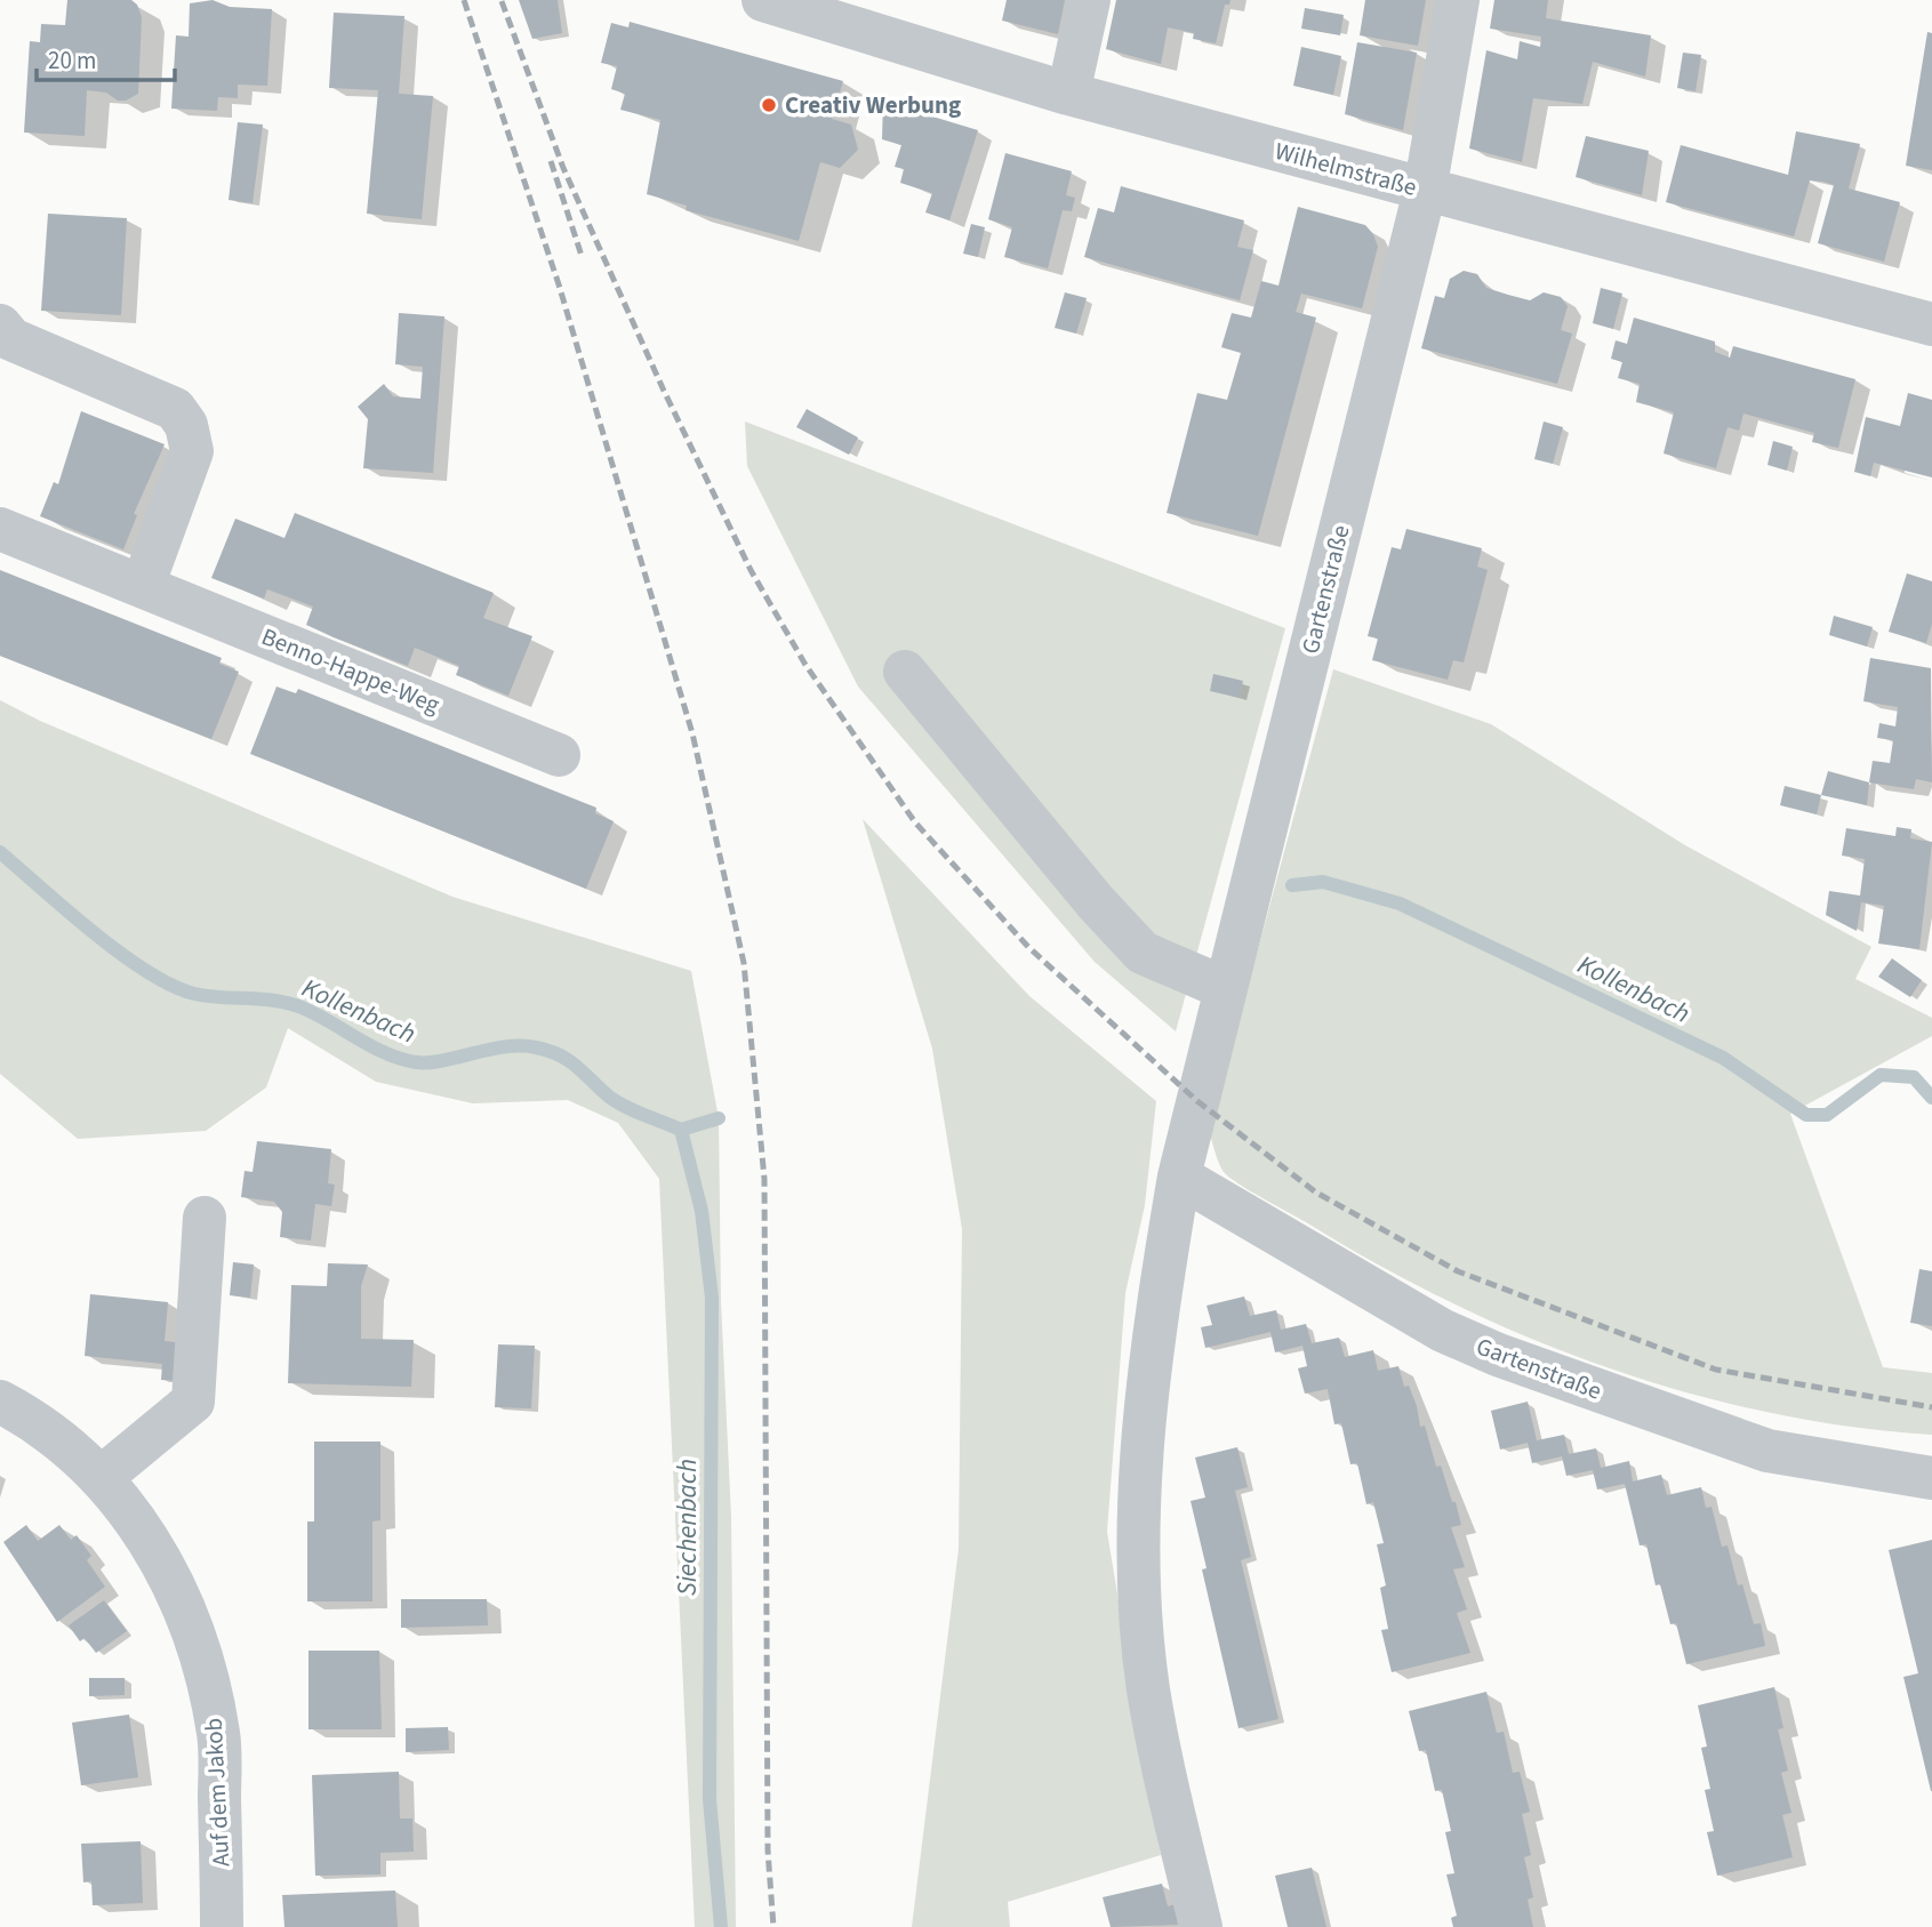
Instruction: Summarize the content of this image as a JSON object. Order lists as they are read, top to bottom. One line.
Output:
{"streets":{"street":["Wilhelmstraße","Gartenstraße","Benno-Happe-Weg","Auf dem Jakob"]},"crossings":[["Wilhelmstraße","Gartenstraße"]],"water":["Kollenbach","Siechenbach"],"places":["Creativ Werbung"],"scale_bar":"20 m"}
